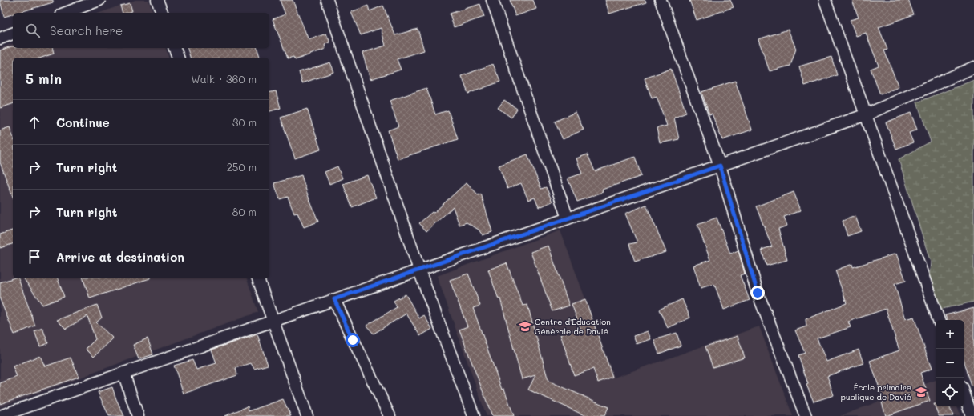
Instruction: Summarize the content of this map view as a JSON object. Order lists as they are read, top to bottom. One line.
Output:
{"places":{"school or university":["Centre d'Éducation Générale de Davié","École primaire publique de Davié"]},"page":{"search":"Search here","heading":["5 min","Walk · 360 m"],"list":[["Continue","30 m"],["Turn right","250 m"],["Turn right","80 m"],"Arrive at destination"],"map_buttons":["+","−"]}}
